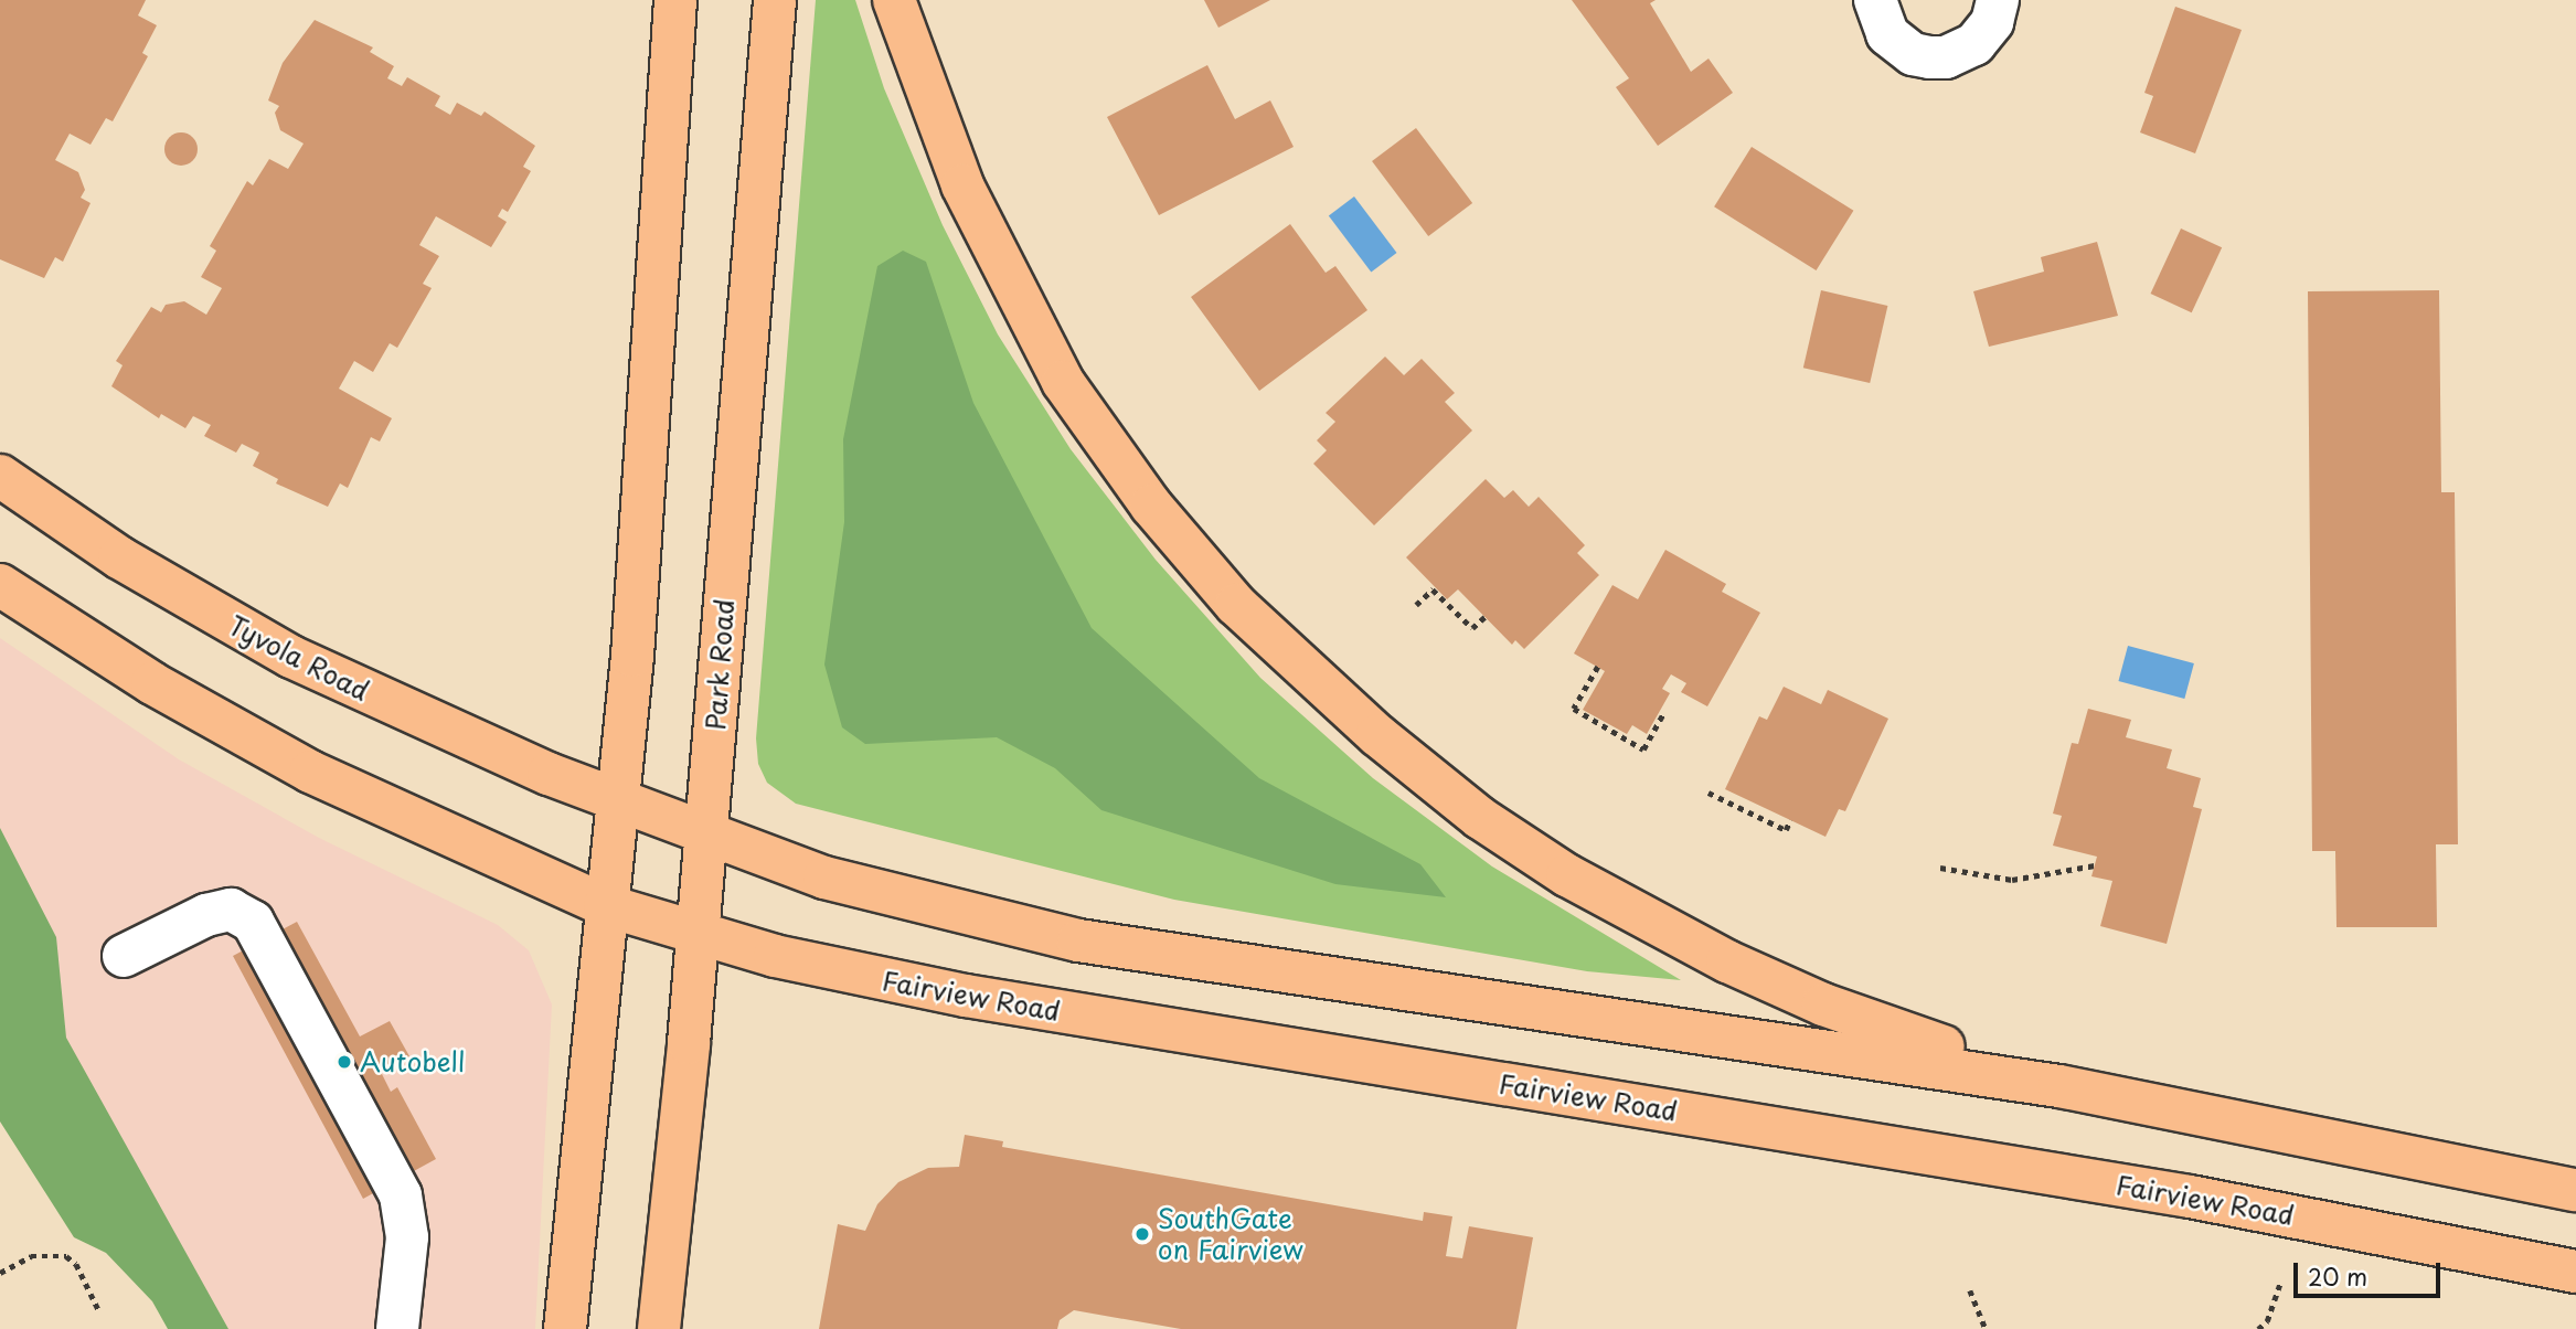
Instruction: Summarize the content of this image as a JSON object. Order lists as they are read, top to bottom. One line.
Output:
{"streets":{"main road":["Tyvola Road","Park Road","Fairview Road"]},"crossings":[["Park Road","Fairview Road"]],"places":["Autobell","SouthGate on Fairview"],"scale_bar":"20 m"}
